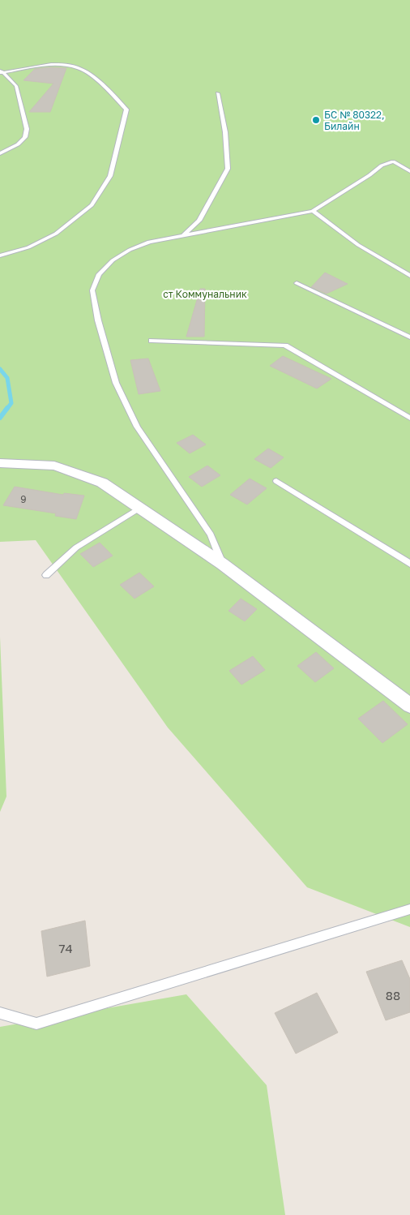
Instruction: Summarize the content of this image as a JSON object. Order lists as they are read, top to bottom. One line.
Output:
{"parks":["ст Коммунальник"],"places":["БС № 80322, Билайн"],"house_numbers":["9","74","88"]}
